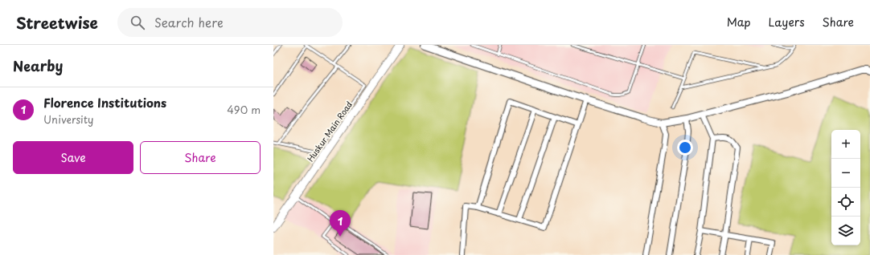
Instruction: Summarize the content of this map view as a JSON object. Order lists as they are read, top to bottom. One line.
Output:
{"streets":{"main road":["Huskur Main Road"]},"page":{"header":"Streetwise","search":"Search here","nav":["Map","Layers","Share"],"heading":"Nearby","list":[{"mark":"1","name":"Florence Institutions","note":"University","value":"490 m"}],"map_buttons":["+","−"],"buttons":["Save","Share"],"pins":"1"}}
